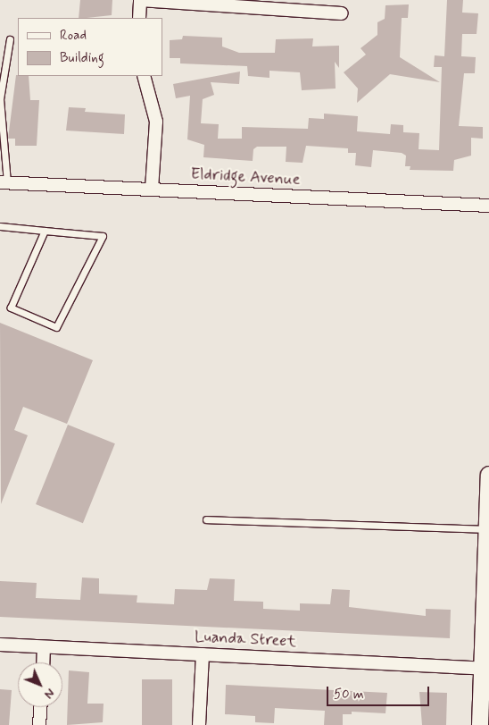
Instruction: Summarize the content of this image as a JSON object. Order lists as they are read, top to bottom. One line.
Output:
{"streets":{"street":["Eldridge Avenue","Luanda Street"]},"legend":["Road","Building"],"scale_bar":"50 m","north":"bottom right"}
